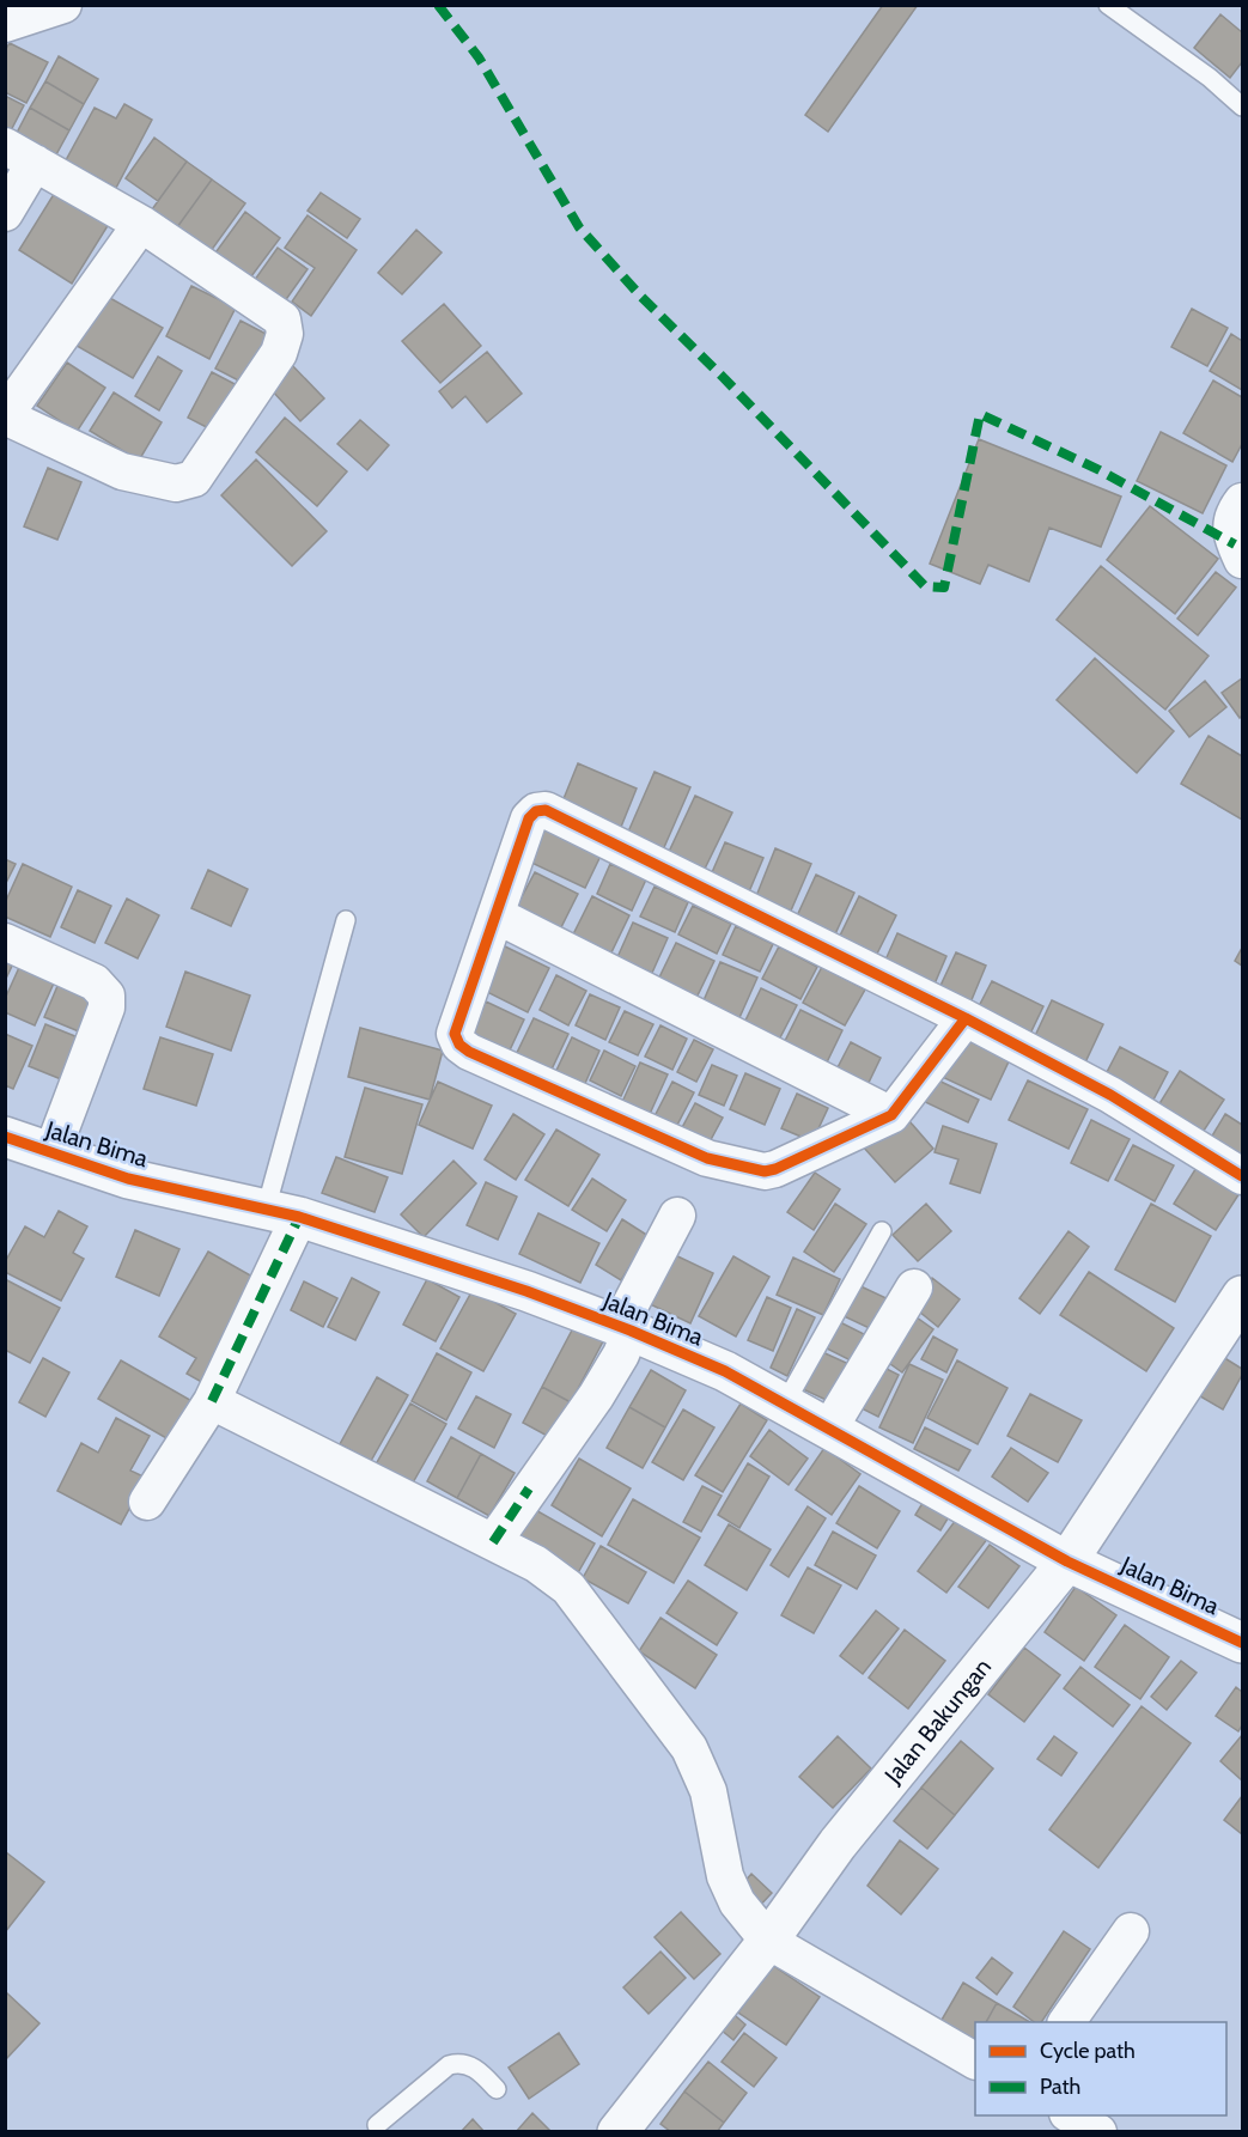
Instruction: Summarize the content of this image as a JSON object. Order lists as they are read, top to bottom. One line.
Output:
{"streets":{"street":["Jalan Bima","Jalan Bakungan"]},"crossings":[["Jalan Bima","Jalan Bakungan"]],"legend":["Cycle path","Path"]}
